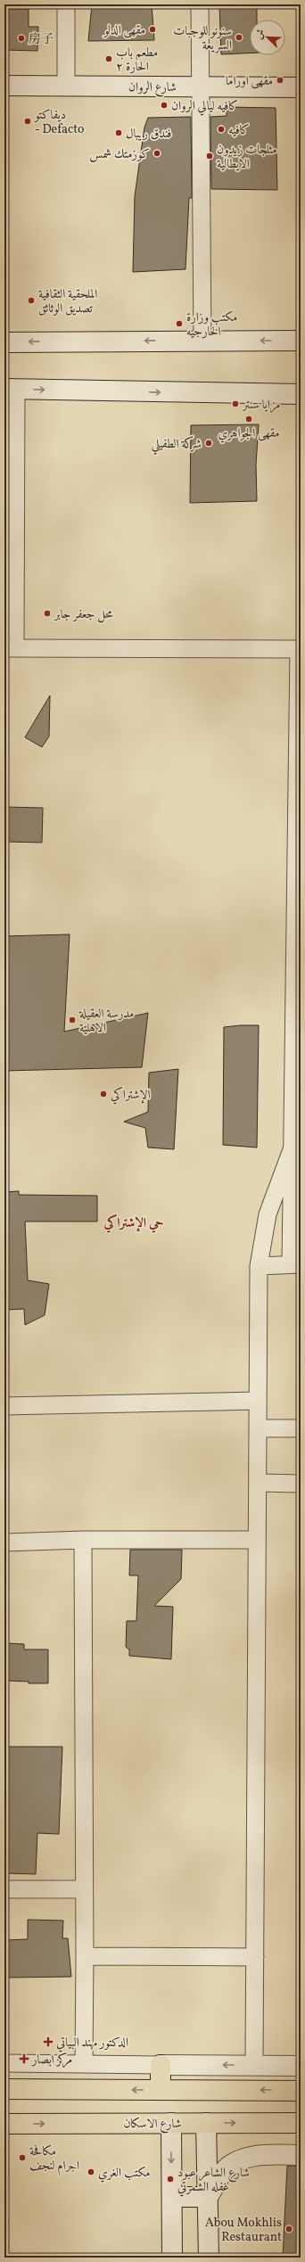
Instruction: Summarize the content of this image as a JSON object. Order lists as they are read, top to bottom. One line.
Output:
{"streets":{"main road":["شارع الروان","شارع الاسكان"]},"districts":["حي الإشتراكي"],"places":{"other":["مقهى الدلو","سنونو للوجبات السريعة","房子","مطعم باب الحارة ٢","مقهى اوراما","كافيه ليالي الروان","ديفاكتو - Defacto","كافيه","فندق ريبال","كوزمتك شمس","مثلجات زيدون الايطالية","الملحقية الثقافية تصديق الوثائق","مكتب وزارة الخارجيه","مزايا سنتر","مقهى الجواهري","شركة الطفيلي","محل جعفر جابر","مدرسة العقيلة الاهلية","الإشتراكي","مکافحة اجرام لنجف","مكتب الغري","شارع الشاعر عبود غفله الشمرتي","Abou Mokhlis Restaurant"],"health":["الدكتور مهند البياتي","مركز ابصار"]},"north":"top left"}
